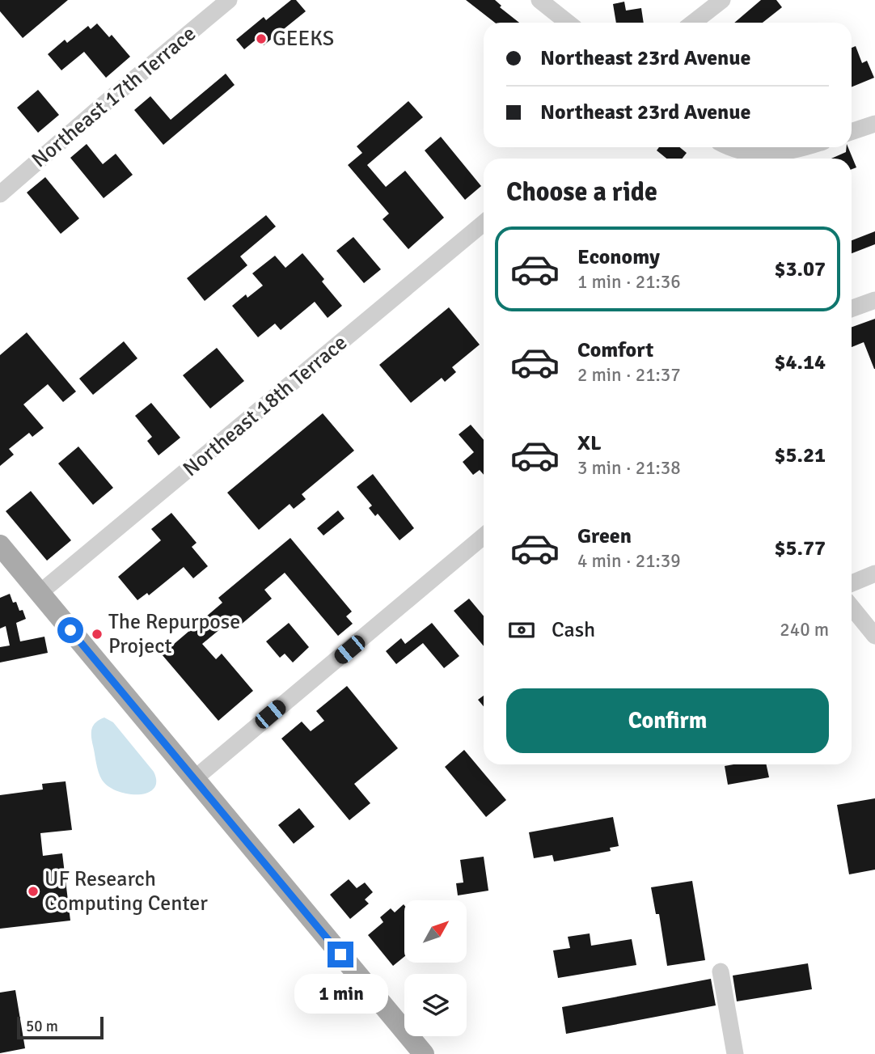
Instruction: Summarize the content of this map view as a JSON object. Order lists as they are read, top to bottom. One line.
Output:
{"streets":{"street":["Northeast 17th Terrace","Northeast 18th Terrace"]},"places":["GEEKS","The Repurpose Project","UF Research Computing Center"],"scale_bar":"50 m","north":"top right","page":{"banner":["Northeast 23rd Avenue","Northeast 23rd Avenue"],"heading":"Choose a ride","list":[{"name":"Economy","note":"1 min · 21:36","value":"$3.07"},{"name":"Comfort","note":"2 min · 21:37","value":"$4.14"},{"name":"XL","note":"3 min · 21:38","value":"$5.21"},{"name":"Green","note":"4 min · 21:39","value":"$5.77"}],"pay":["Cash","240 m"],"buttons":"Confirm","bubble":"1 min","scale":"50 m"}}
